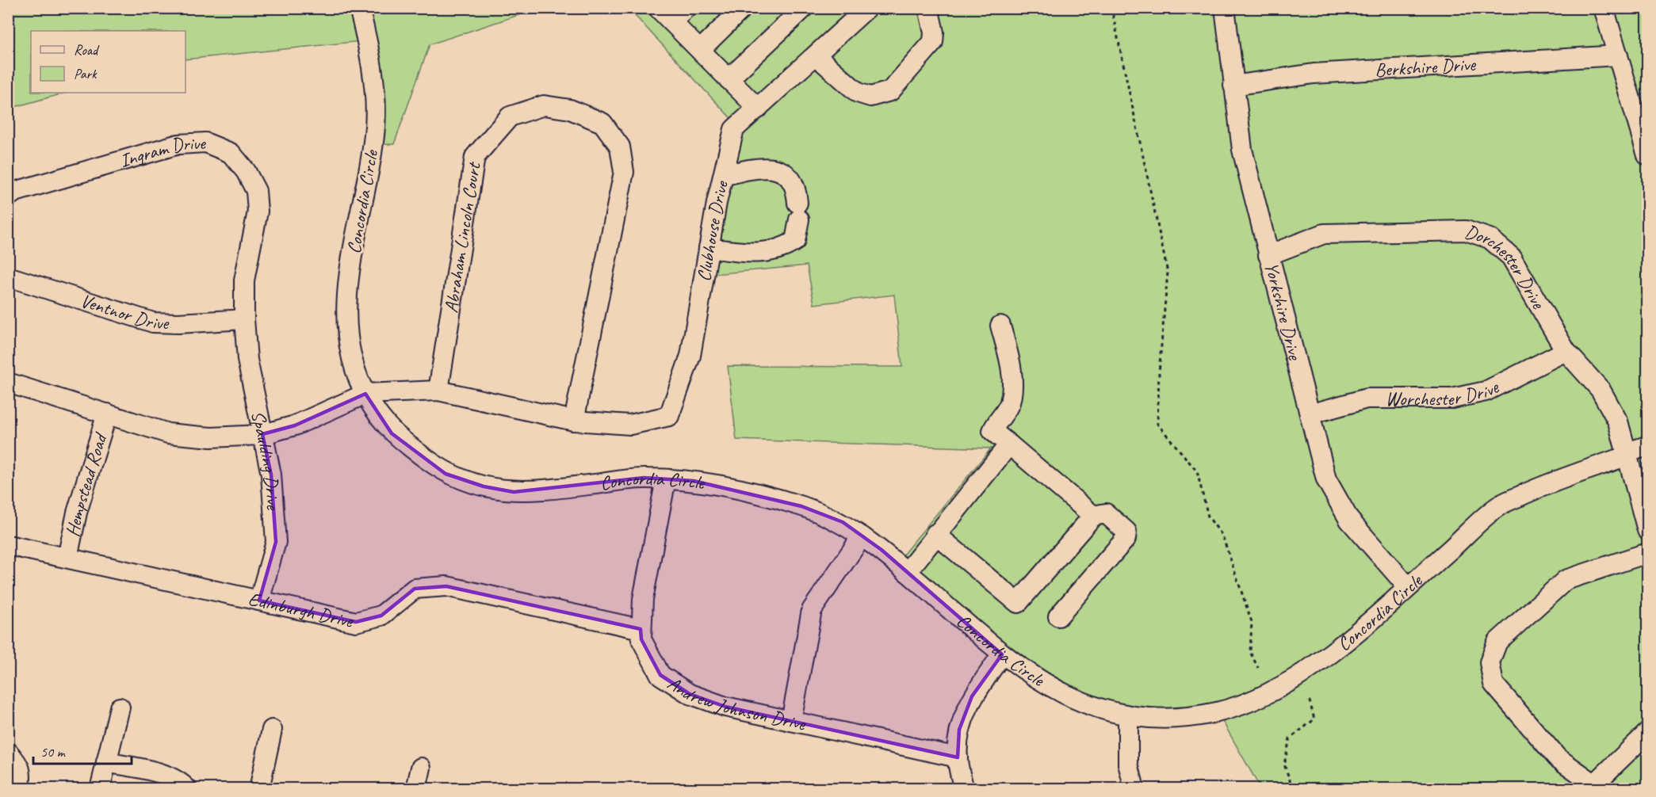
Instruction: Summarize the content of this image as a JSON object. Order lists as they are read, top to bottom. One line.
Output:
{"streets":{"street":["Berkshire Drive","Ingram Drive","Concordia Circle","Clubhouse Drive","Abraham Lincoln Court","Dorchester Drive","Ventnor Drive","Yorkshire Drive","Worchester Drive","Spaulding Drive","Hempstead Road","Edinburgh Drive","Andrew Johnson Drive"]},"crossings":[["Berkshire Drive","Yorkshire Drive"],["Ingram Drive","Ventnor Drive"],["Ingram Drive","Spaulding Drive"],["Concordia Circle","Dorchester Drive"],["Concordia Circle","Yorkshire Drive"],["Concordia Circle","Andrew Johnson Drive"],["Clubhouse Drive","Abraham Lincoln Court"],["Dorchester Drive","Yorkshire Drive"],["Dorchester Drive","Worchester Drive"],["Ventnor Drive","Spaulding Drive"],["Yorkshire Drive","Worchester Drive"],["Spaulding Drive","Edinburgh Drive"],["Hempstead Road","Edinburgh Drive"],["Edinburgh Drive","Andrew Johnson Drive"]],"legend":["Road","Park"],"scale_bar":"50 m"}
